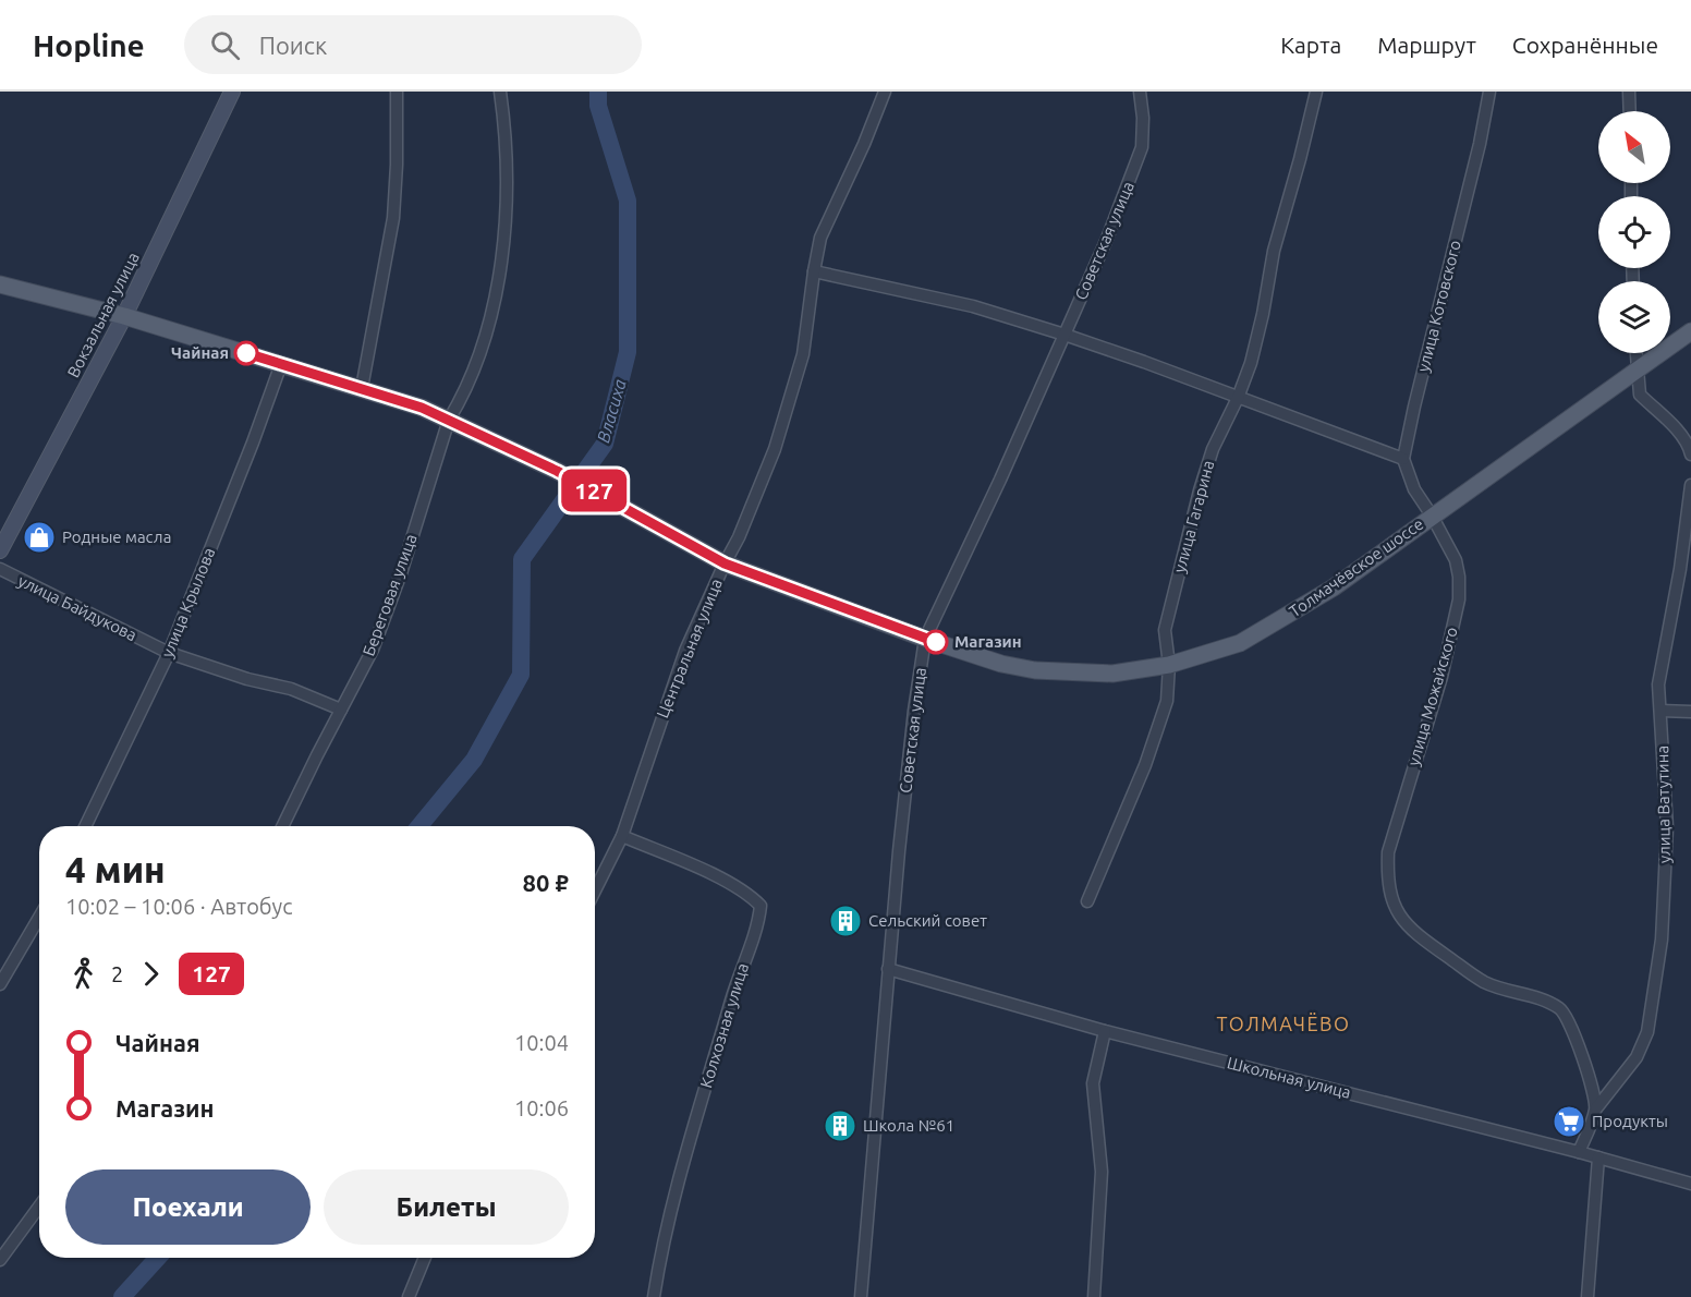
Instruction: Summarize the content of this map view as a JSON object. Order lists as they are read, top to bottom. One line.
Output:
{"streets":{"main road":["Толмачёвское шоссе"],"street":["Советская улица","улица Котовского","Вокзальная улица","улица Гагарина","Береговая улица","улица Крылова","улица Байдукова","Центральная улица","улица Можайского","улица Ватутина","Колхозная улица","Школьная улица"]},"crossings":[["Советская улица","Толмачёвское шоссе"],["Советская улица","Школьная улица"],["Вокзальная улица","Толмачёвское шоссе"],["улица Гагарина","Толмачёвское шоссе"],["Толмачёвское шоссе","Береговая улица"],["Толмачёвское шоссе","улица Крылова"],["Толмачёвское шоссе","Центральная улица"],["Толмачёвское шоссе","улица Можайского"],["Береговая улица","улица Байдукова"],["улица Крылова","улица Байдукова"],["Центральная улица","Колхозная улица"],["улица Можайского","улица Ватутина"],["улица Ватутина","Школьная улица"]],"districts":["ТОЛМАЧЁВО"],"water":["Власиха"],"places":{"other":["Чайная","Магазин"],"shop":["Родные масла"],"building":["Сельский совет","Школа №61"],"supermarket":["Продукты"]},"lines":["bus line 127"],"north":"top left","page":{"header":"Hopline","search":"Поиск","nav":["Карта","Маршрут","Сохранённые"],"on_map":"127","heading":["4 мин","10:02 – 10:06 · Автобус","80 ₽"],"legs":["2","127"],"list":[{"name":"Чайная","value":"10:04"},{"name":"Магазин","value":"10:06"}],"buttons":["Поехали","Билеты"]}}
